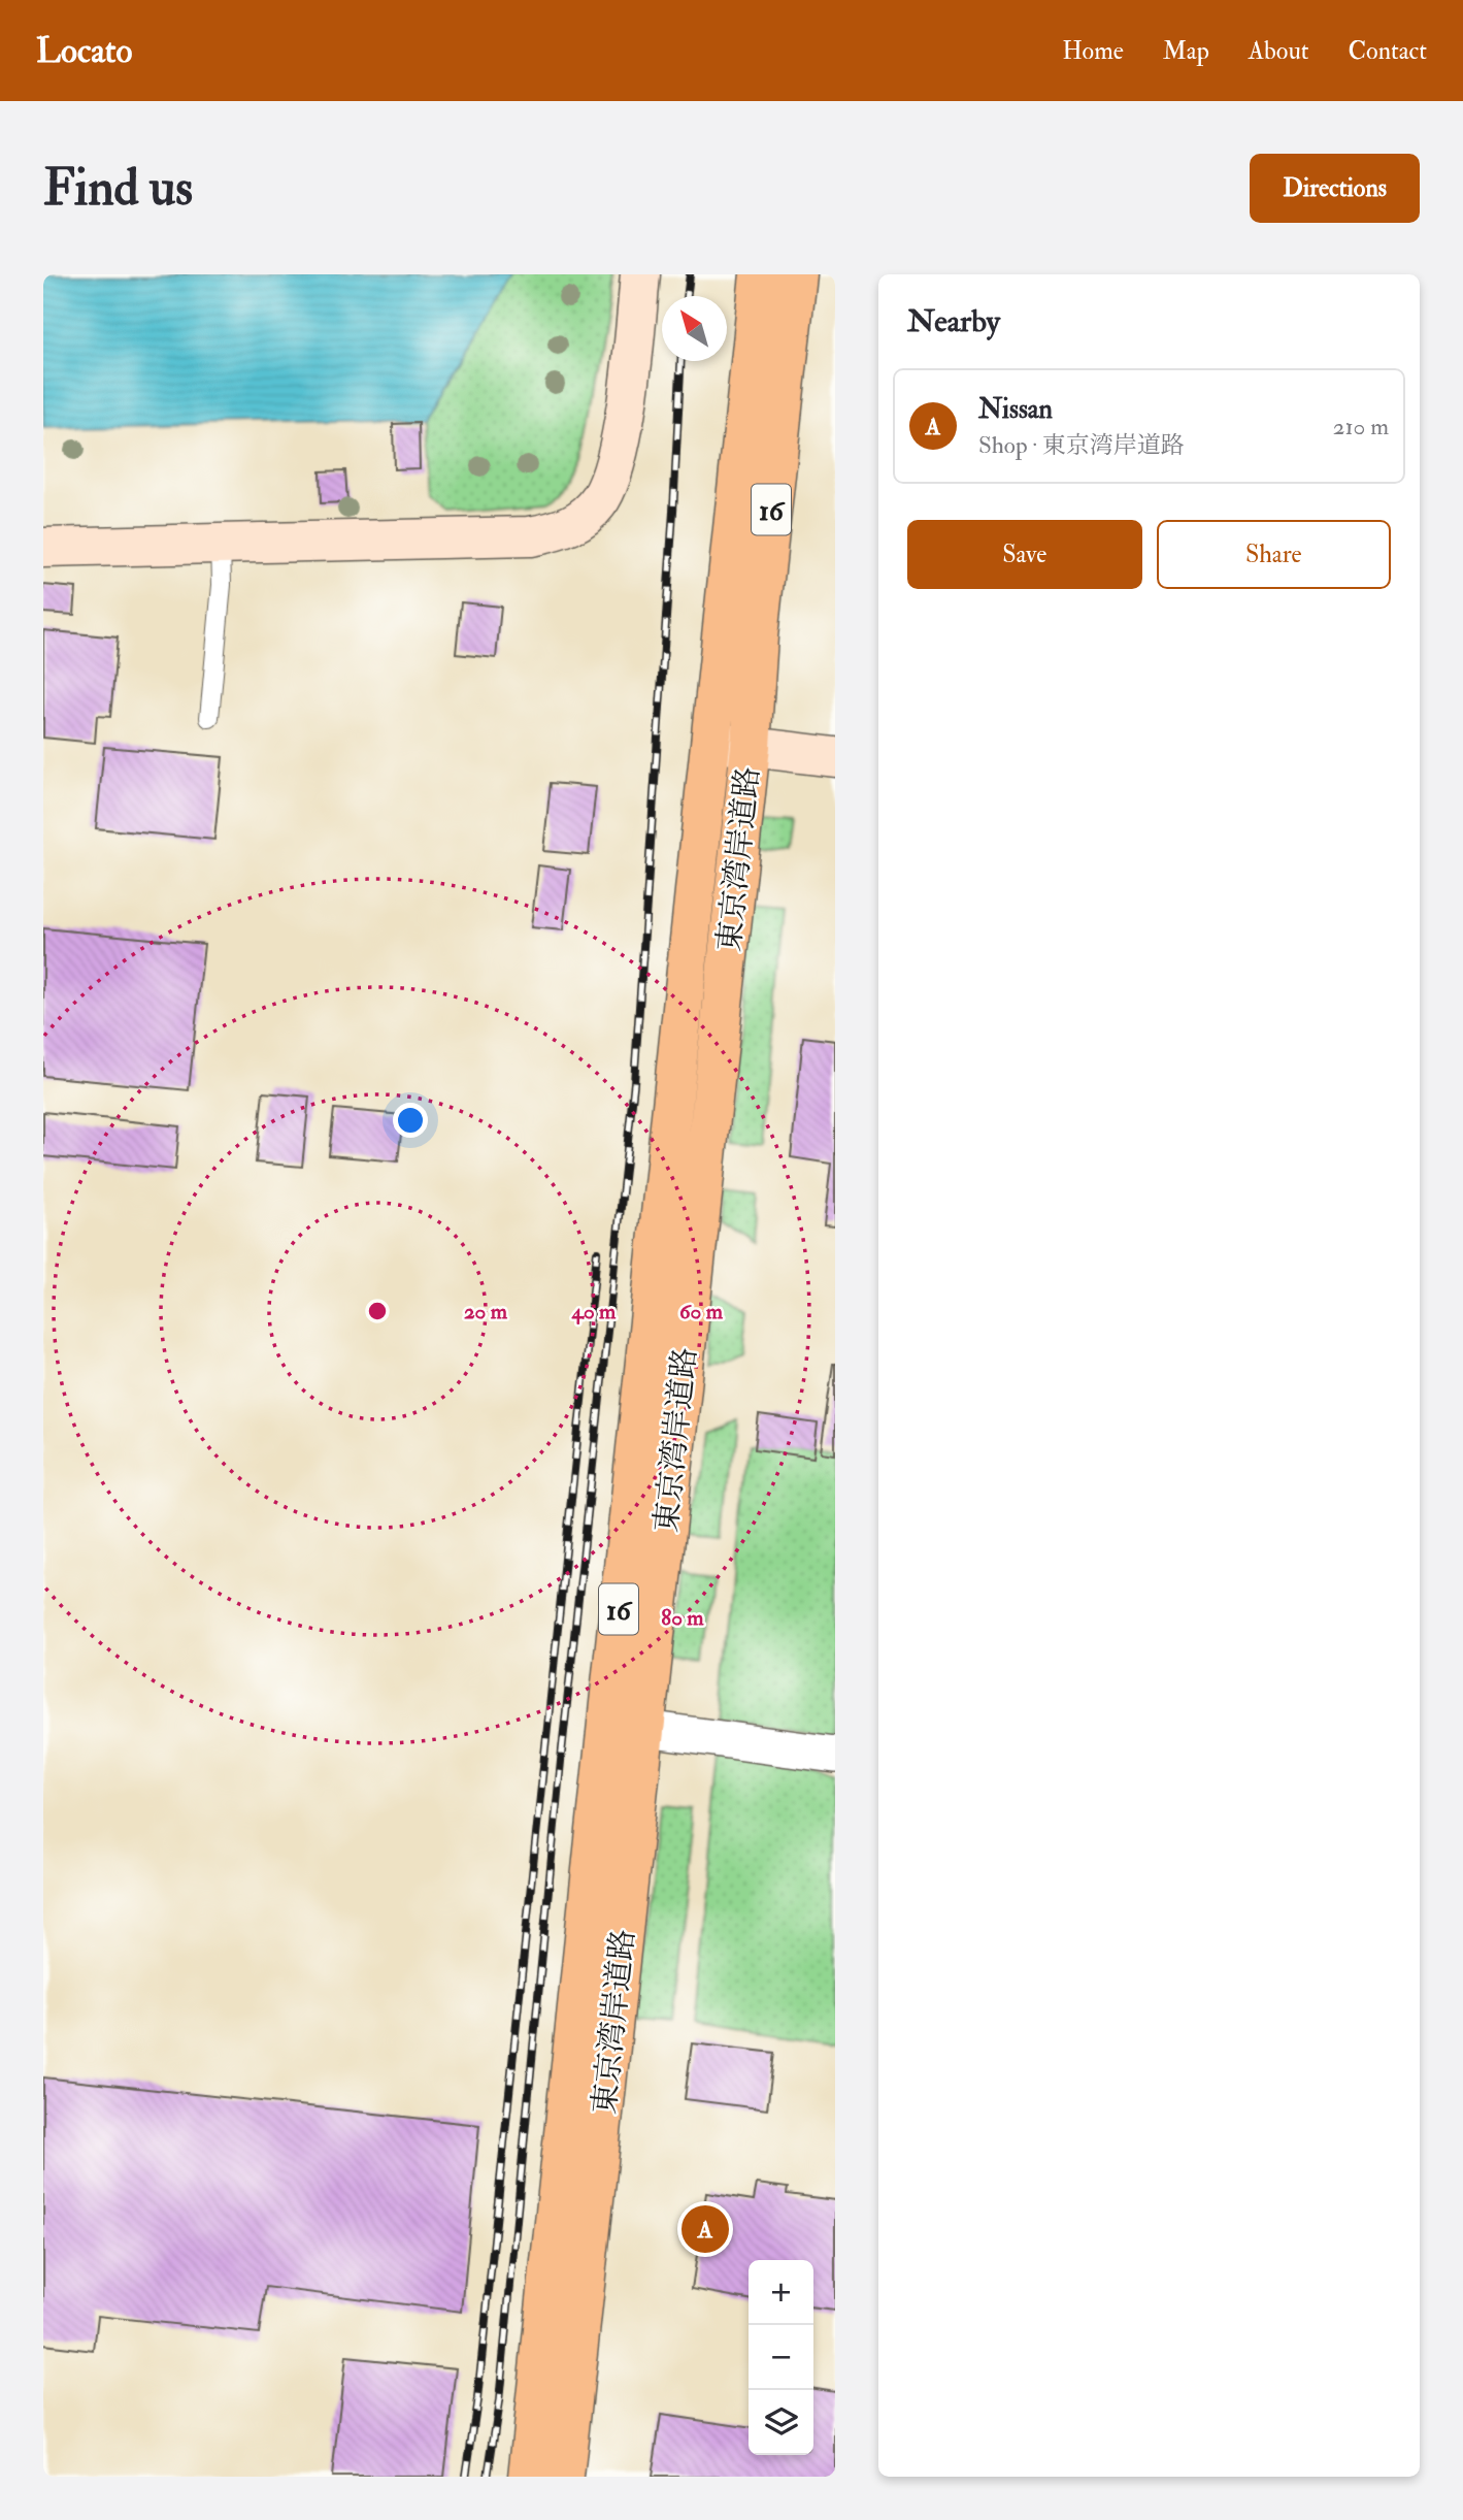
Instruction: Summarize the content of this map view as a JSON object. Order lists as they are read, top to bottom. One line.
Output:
{"streets":{"highway":["16","東京湾岸道路"]},"north":"top left","page":{"header":"Locato","nav":["Home","Map","About","Contact"],"buttons":["Directions",["Save","Share"]],"title":"Find us","heading":"Nearby","list":[{"mark":"A","name":"Nissan","note":"Shop · 東京湾岸道路","value":"210 m"}],"pins":"A","map_buttons":["+","−"]},"rings":["20 m","40 m","60 m","80 m"]}
